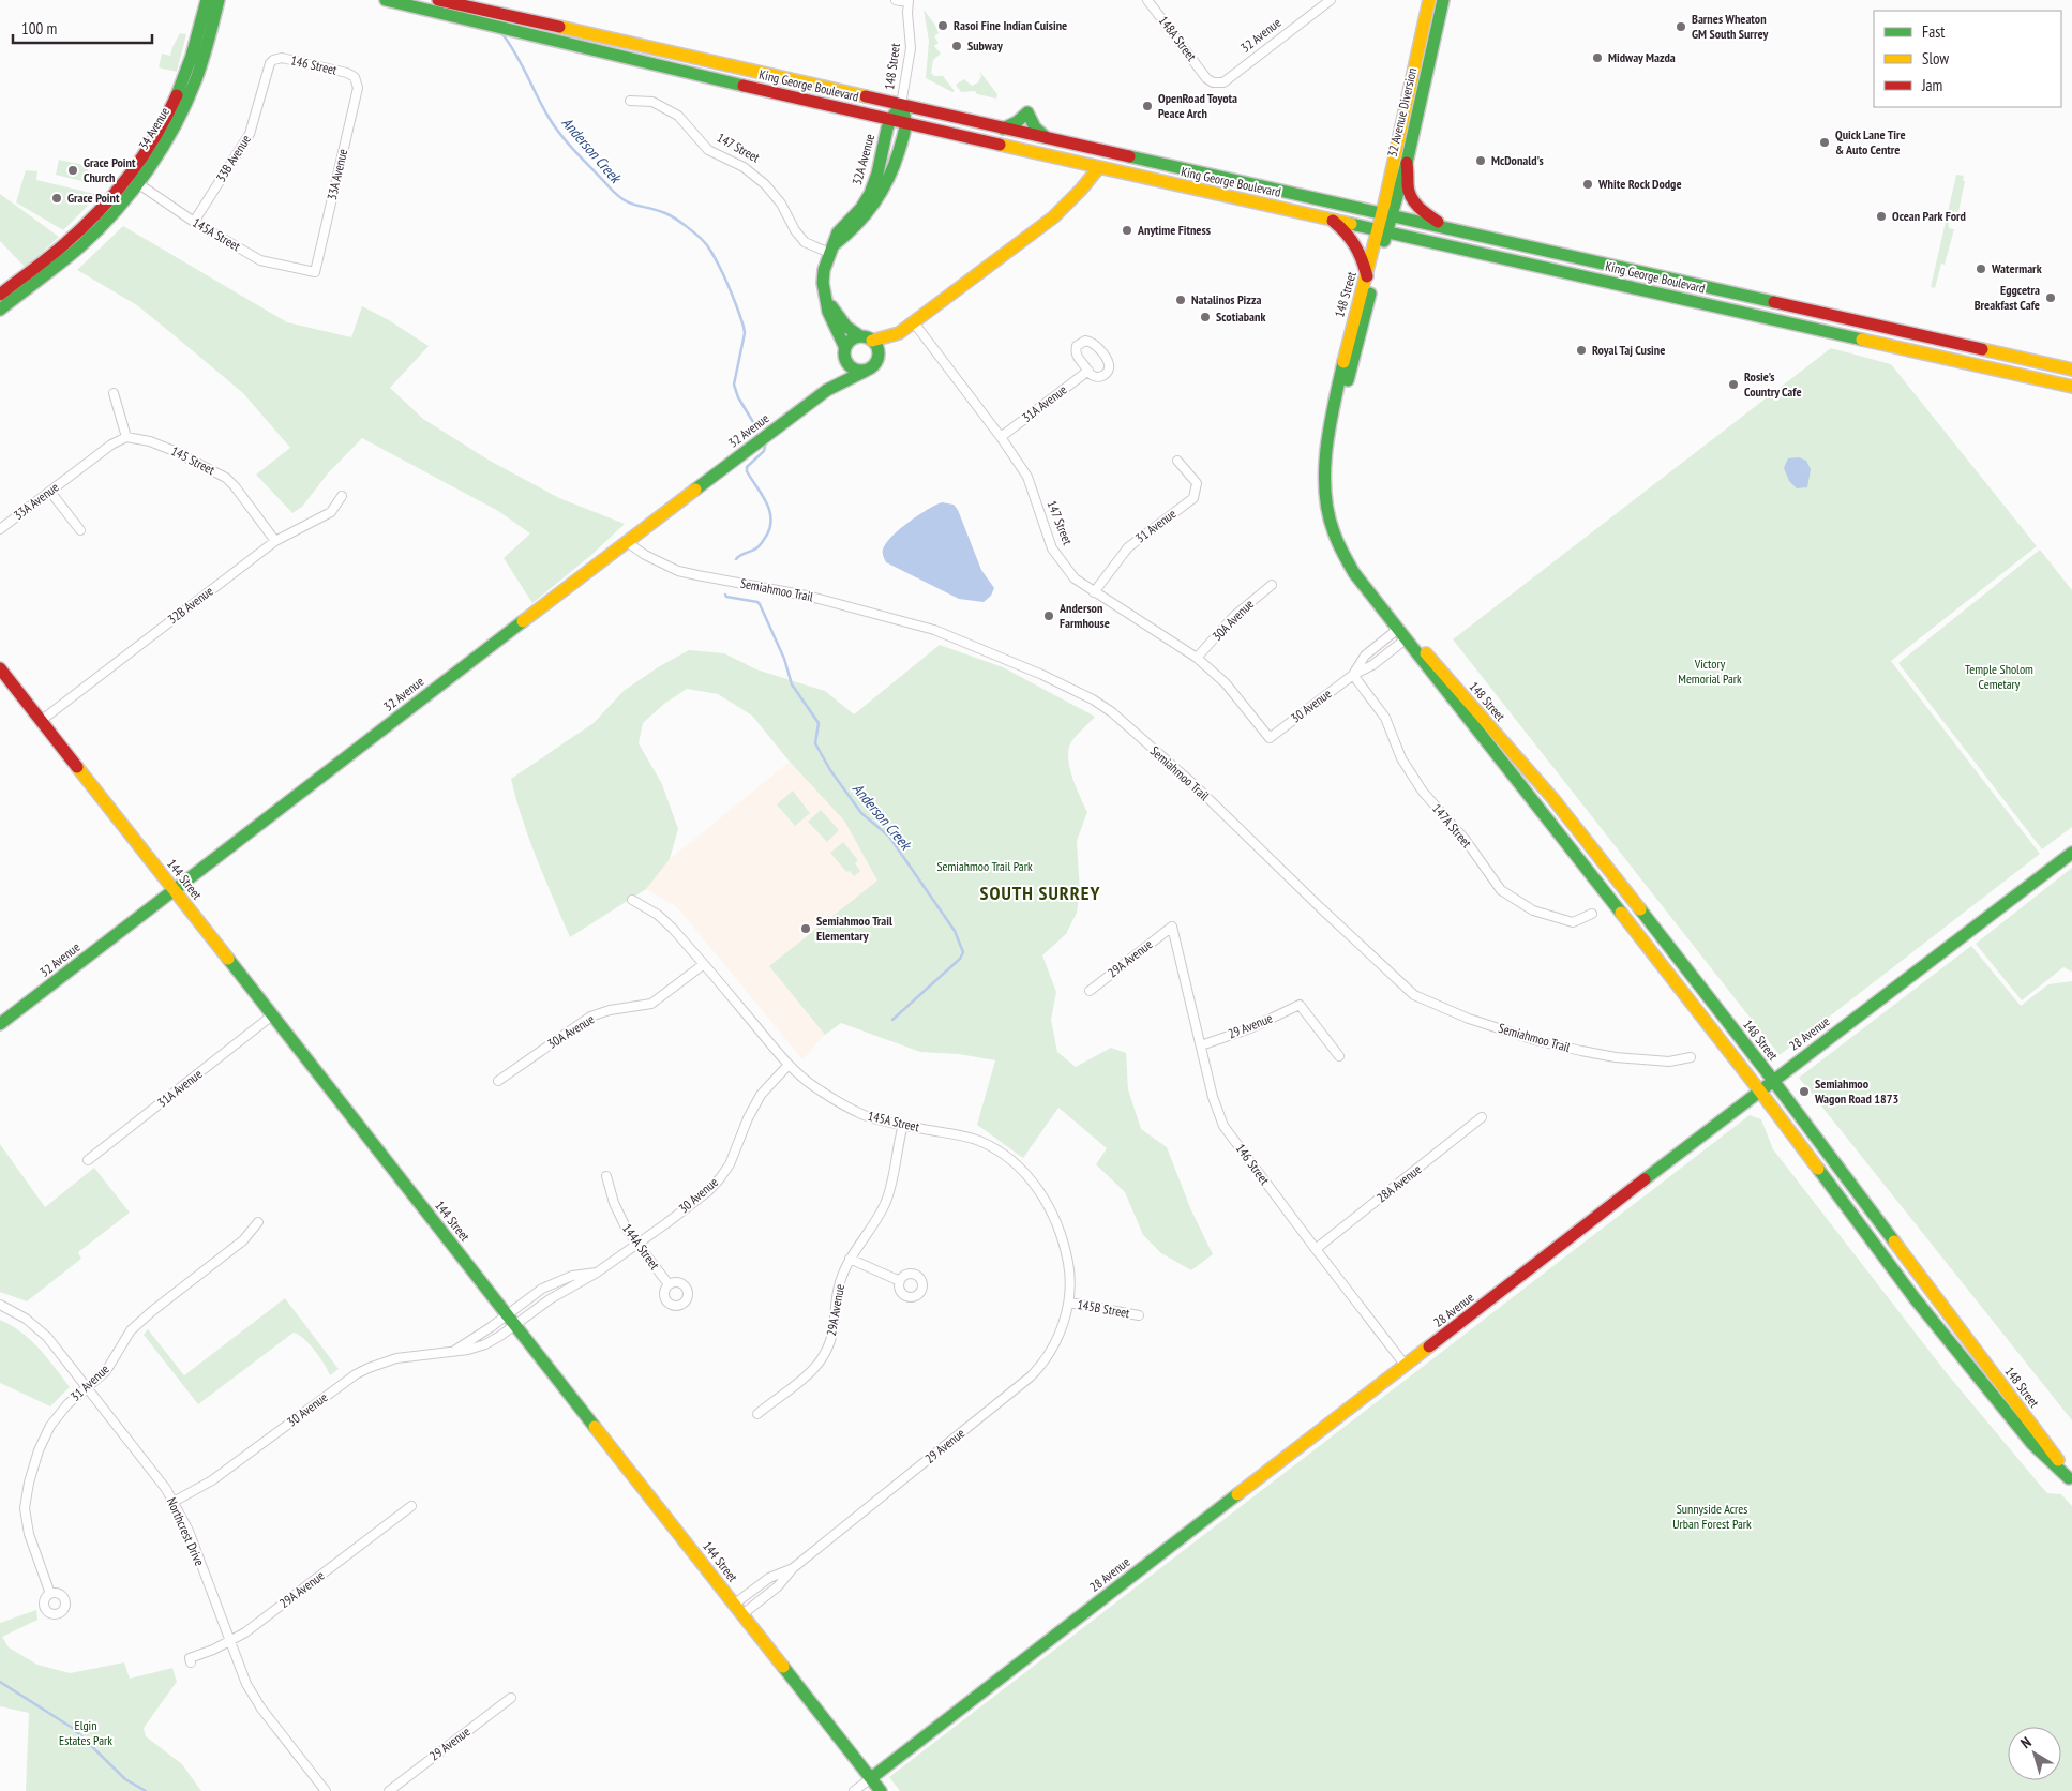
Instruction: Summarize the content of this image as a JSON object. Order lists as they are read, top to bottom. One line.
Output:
{"streets":{"main road":["32 Avenue","148 Street","King George Boulevard","32 Avenue Diversion","34 Avenue","32A Avenue","144 Street","28 Avenue"],"street":["148A Street","146 Street","147 Street","33B Avenue","33A Avenue","145A Street","31A Avenue","145 Street","31 Avenue","Semiahmoo Trail","32B Avenue","30A Avenue","30 Avenue","147A Street","29A Avenue","29 Avenue","28A Avenue","144A Street","145B Street","Northcrest Drive"]},"crossings":[["32 Avenue","148A Street"],["32 Avenue","Semiahmoo Trail"],["32 Avenue","144 Street"],["146 Street","33B Avenue"],["146 Street","33A Avenue"],["146 Street","29A Avenue"],["146 Street","29 Avenue"],["146 Street","28 Avenue"],["146 Street","28A Avenue"],["148 Street","King George Boulevard"],["148 Street","32 Avenue Diversion"],["148 Street","32A Avenue"],["148 Street","30 Avenue"],["148 Street","28 Avenue"],["King George Boulevard","32 Avenue Diversion"],["King George Boulevard","32A Avenue"],["34 Avenue","145A Street"],["147 Street","32A Avenue"],["147 Street","31A Avenue"],["147 Street","31 Avenue"],["147 Street","30A Avenue"],["147 Street","30 Avenue"],["33B Avenue","145A Street"],["33A Avenue","145A Street"],["33A Avenue","145 Street"],["145A Street","30A Avenue"],["145A Street","30 Avenue"],["145A Street","29A Avenue"],["145A Street","29 Avenue"],["145A Street","145B Street"],["31A Avenue","144 Street"],["145 Street","32B Avenue"],["31 Avenue","Northcrest Drive"],["32B Avenue","144 Street"],["30 Avenue","147A Street"],["30 Avenue","144 Street"],["30 Avenue","144A Street"],["30 Avenue","Northcrest Drive"],["144 Street","29 Avenue"],["144 Street","28 Avenue"],["29A Avenue","Northcrest Drive"],["29 Avenue","145B Street"]],"districts":["SOUTH SURREY"],"water":["Anderson Creek"],"parks":["Victory Memorial Park","Temple Sholom Cemetary","Semiahmoo Trail Park","Sunnyside Acres Urban Forest Park","Elgin Estates Park"],"places":["Rasoi Fine Indian Cuisine","Barnes Wheaton GM South Surrey","Subway","Midway Mazda","OpenRoad Toyota Peace Arch","Quick Lane Tire & Auto Centre","McDonald's","Grace Point Church","White Rock Dodge","Grace Point","Ocean Park Ford","Anytime Fitness","Watermark","Eggcetra Breakfast Cafe","Natalinos Pizza","Scotiabank","Royal Taj Cusine","Rosie's Country Cafe","Anderson Farmhouse","Semiahmoo Trail Elementary","Semiahmoo Wagon Road 1873"],"legend":["Fast","Slow","Jam"],"scale_bar":"100 m","north":"top left"}
